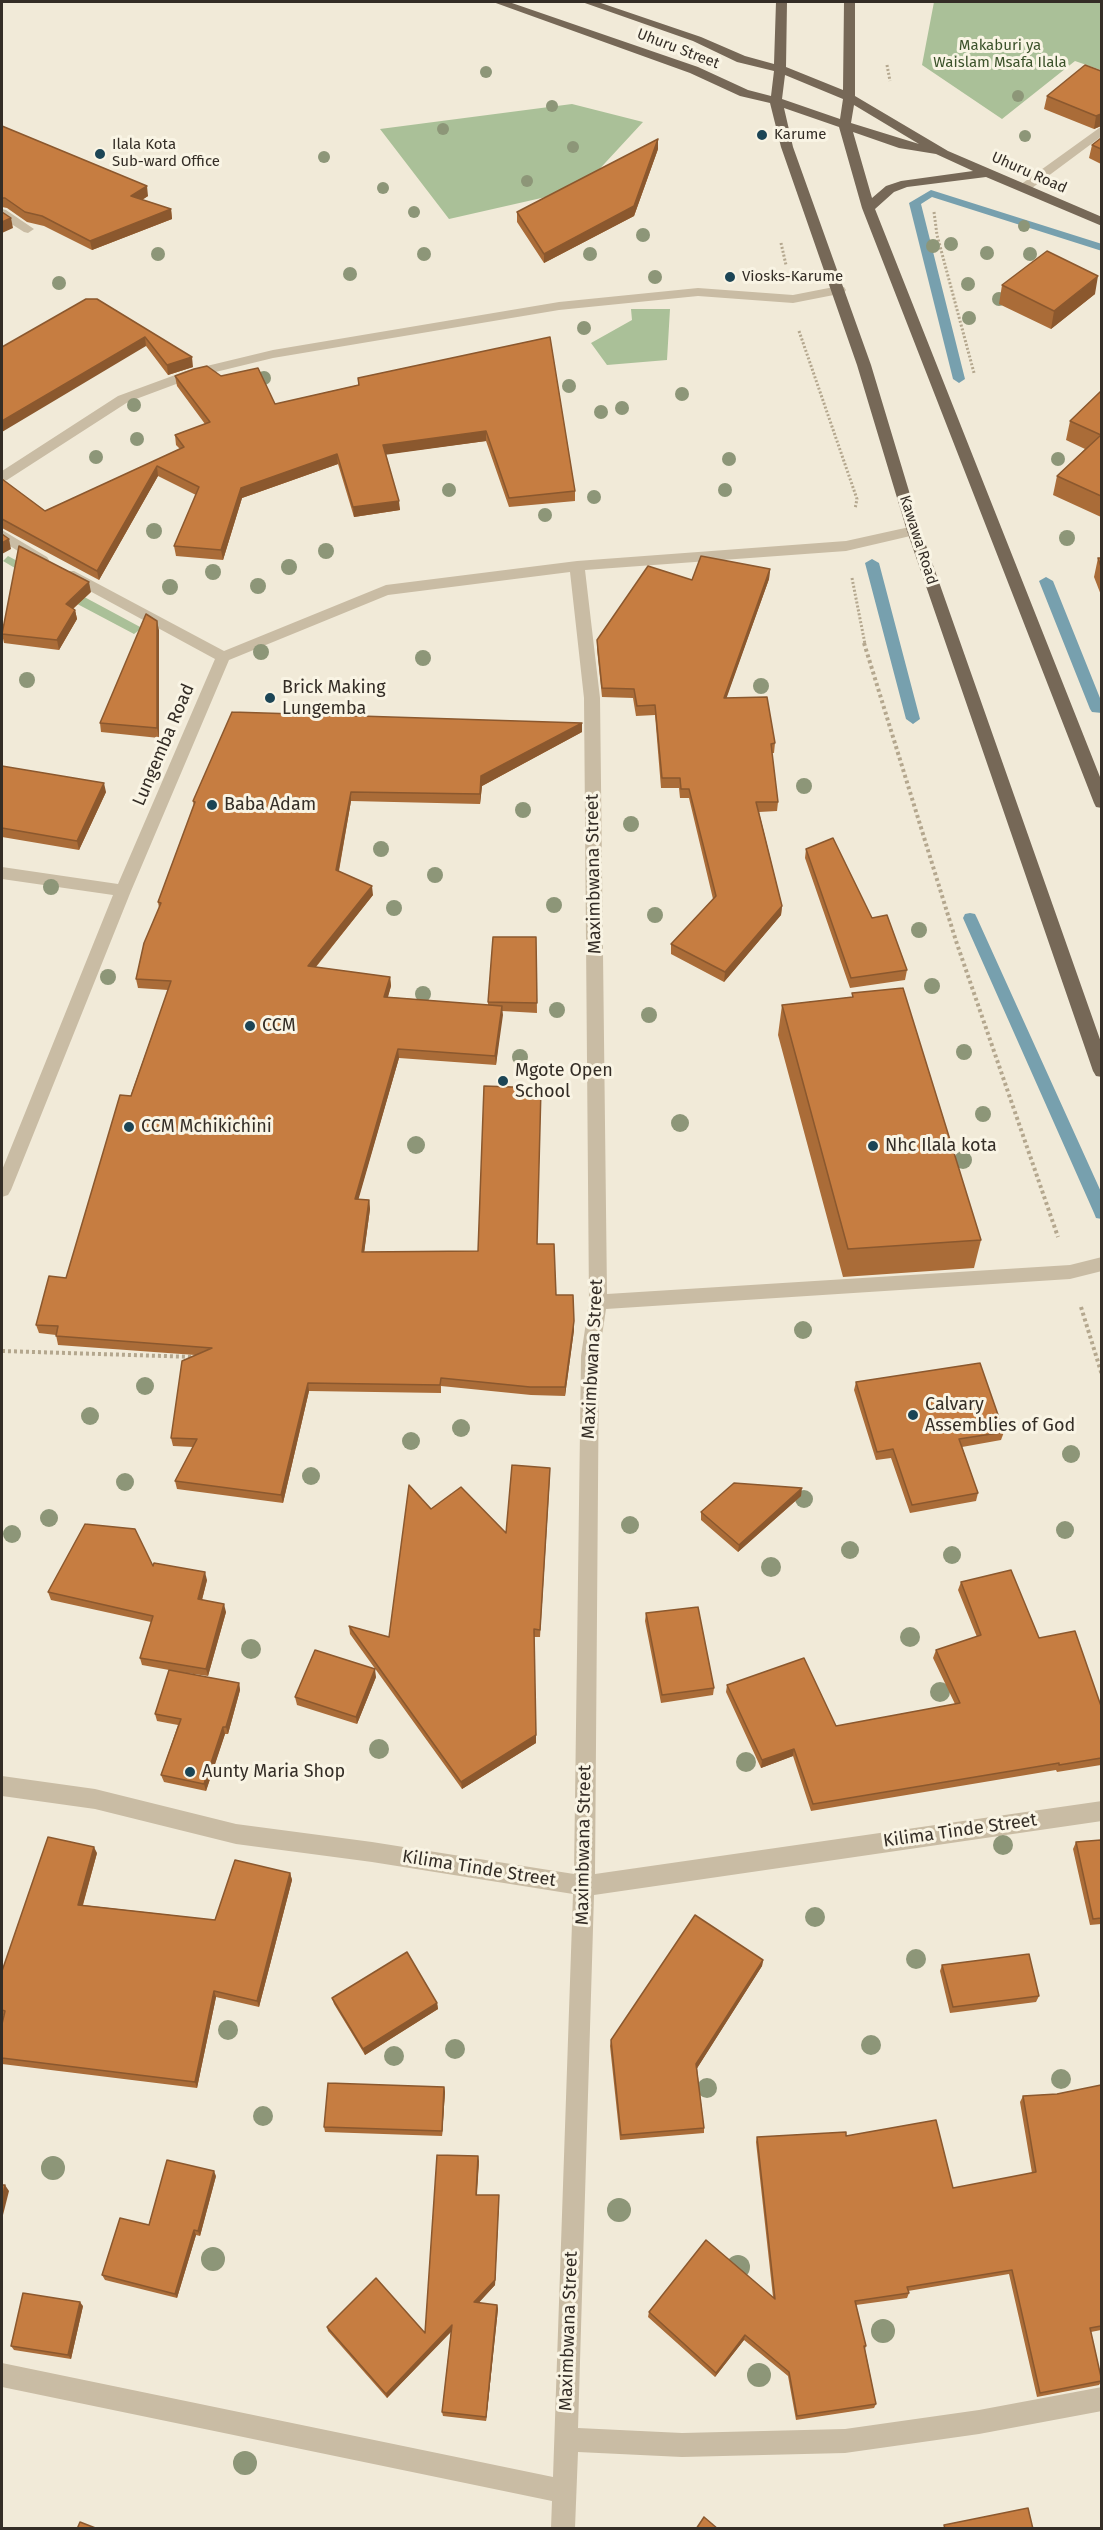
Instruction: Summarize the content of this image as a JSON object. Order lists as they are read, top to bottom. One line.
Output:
{"streets":{"main road":["Uhuru Street","Uhuru Road","Kawawa Road"],"street":["Lungemba Road","Maximbwana Street","Kilima Tinde Street"]},"crossings":[["Uhuru Street","Uhuru Road"],["Uhuru Street","Kawawa Road"],["Maximbwana Street","Kilima Tinde Street"]],"parks":["Makaburi ya Waislam Msafa Ilala"],"places":["Karume","Ilala Kota Sub-ward Office","Viosks-Karume","Brick Making Lungemba","Baba Adam","CCM","Mgote Open School","CCM Mchikichini","Nhc Ilala kota","Calvary Assemblies of God","Aunty Maria Shop"]}
